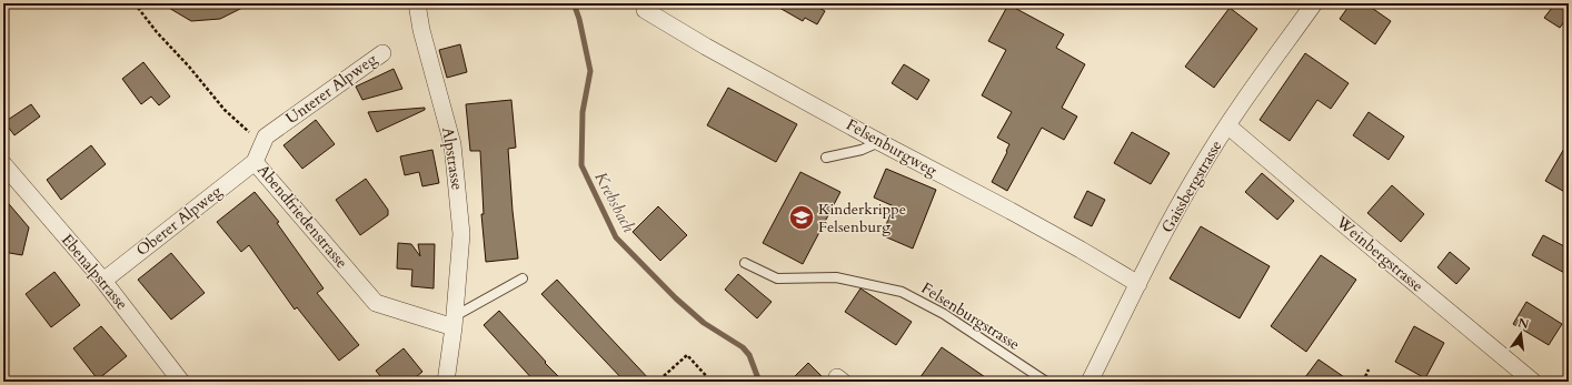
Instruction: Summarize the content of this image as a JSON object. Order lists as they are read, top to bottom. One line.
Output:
{"streets":{"street":["Unterer Alpweg","Felsenburgweg","Alpstrasse","Gaissbergstrasse","Abendfriedenstrasse","Oberer Alpweg","Weinbergstrasse","Ebenalpstrasse"],"lane":["Felsenburgstrasse"]},"crossings":[["Unterer Alpweg","Abendfriedenstrasse"],["Unterer Alpweg","Oberer Alpweg"],["Felsenburgweg","Gaissbergstrasse"],["Alpstrasse","Abendfriedenstrasse"],["Gaissbergstrasse","Weinbergstrasse"],["Abendfriedenstrasse","Oberer Alpweg"],["Oberer Alpweg","Ebenalpstrasse"]],"water":["Krebsbach"],"places":{"school or university":["Kinderkrippe Felsenburg"]},"north":"top"}
